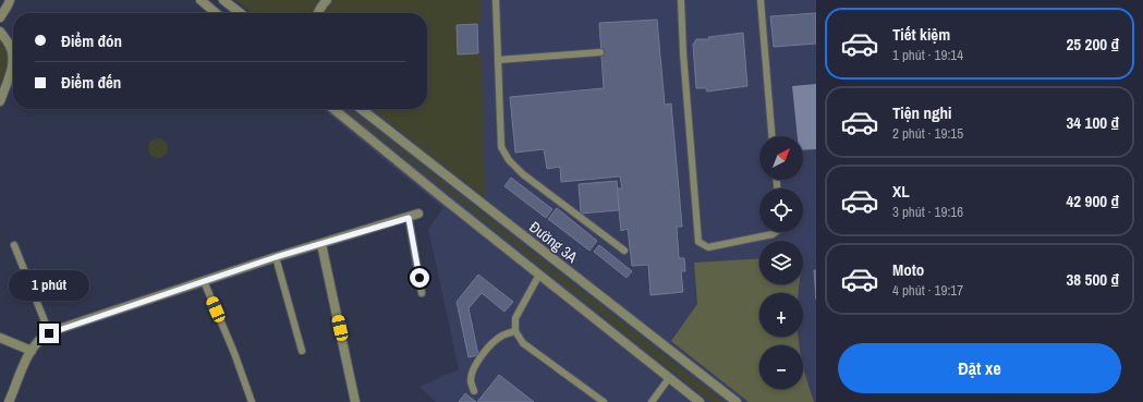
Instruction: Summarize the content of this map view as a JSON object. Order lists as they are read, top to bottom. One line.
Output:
{"streets":{"street":["Đường 3A"]},"north":"top right","page":{"list":[{"name":"Tiết kiệm","note":"1 phút · 19:14","value":"25 200 ₫"},{"name":"Tiện nghi","note":"2 phút · 19:15","value":"34 100 ₫"},{"name":"XL","note":"3 phút · 19:16","value":"42 900 ₫"},{"name":"Moto","note":"4 phút · 19:17","value":"38 500 ₫"}],"banner":["Điểm đón","Điểm đến"],"map_buttons":["+","−"],"bubble":"1 phút","buttons":"Đặt xe"}}
